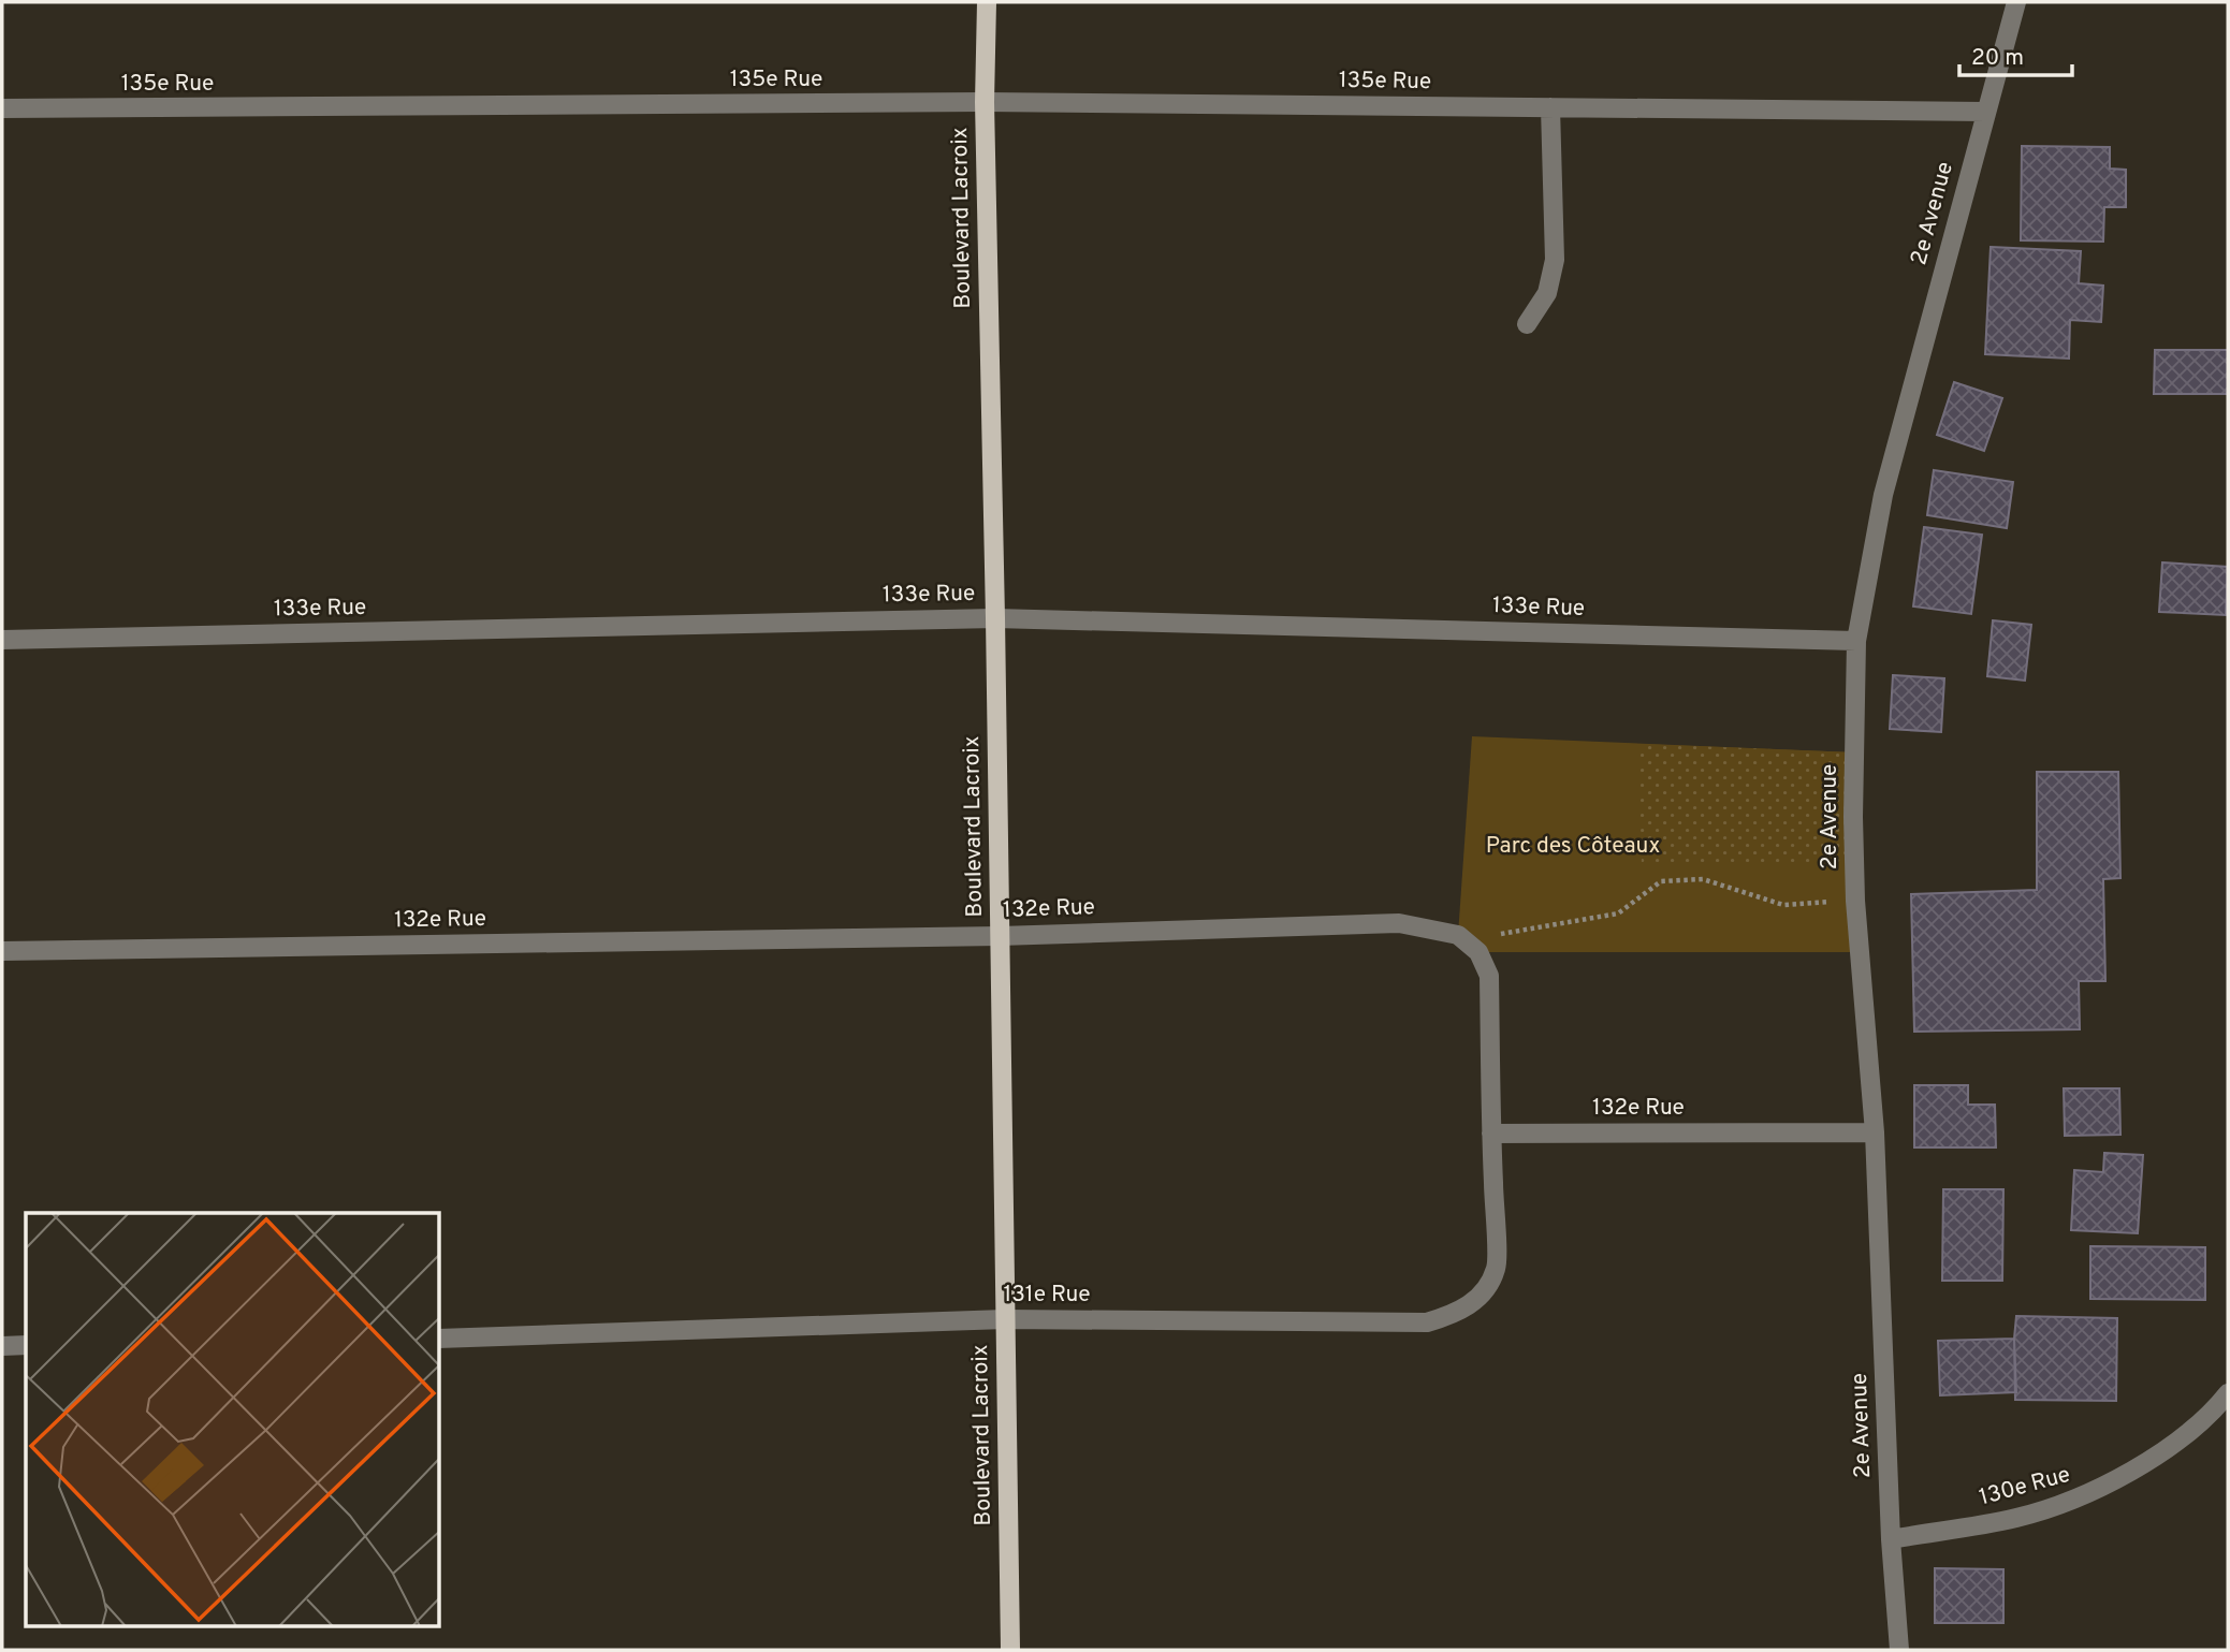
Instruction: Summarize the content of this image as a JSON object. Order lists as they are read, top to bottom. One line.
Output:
{"streets":{"main road":["Boulevard Lacroix"],"street":["135e Rue","2e Avenue","133e Rue","132e Rue","131e Rue","130e Rue"]},"crossings":[["135e Rue","2e Avenue"],["135e Rue","Boulevard Lacroix"],["2e Avenue","133e Rue"],["2e Avenue","132e Rue"],["2e Avenue","130e Rue"],["Boulevard Lacroix","133e Rue"],["Boulevard Lacroix","132e Rue"],["Boulevard Lacroix","131e Rue"],["132e Rue","131e Rue"]],"parks":["Parc des Côteaux"],"scale_bar":"20 m"}
